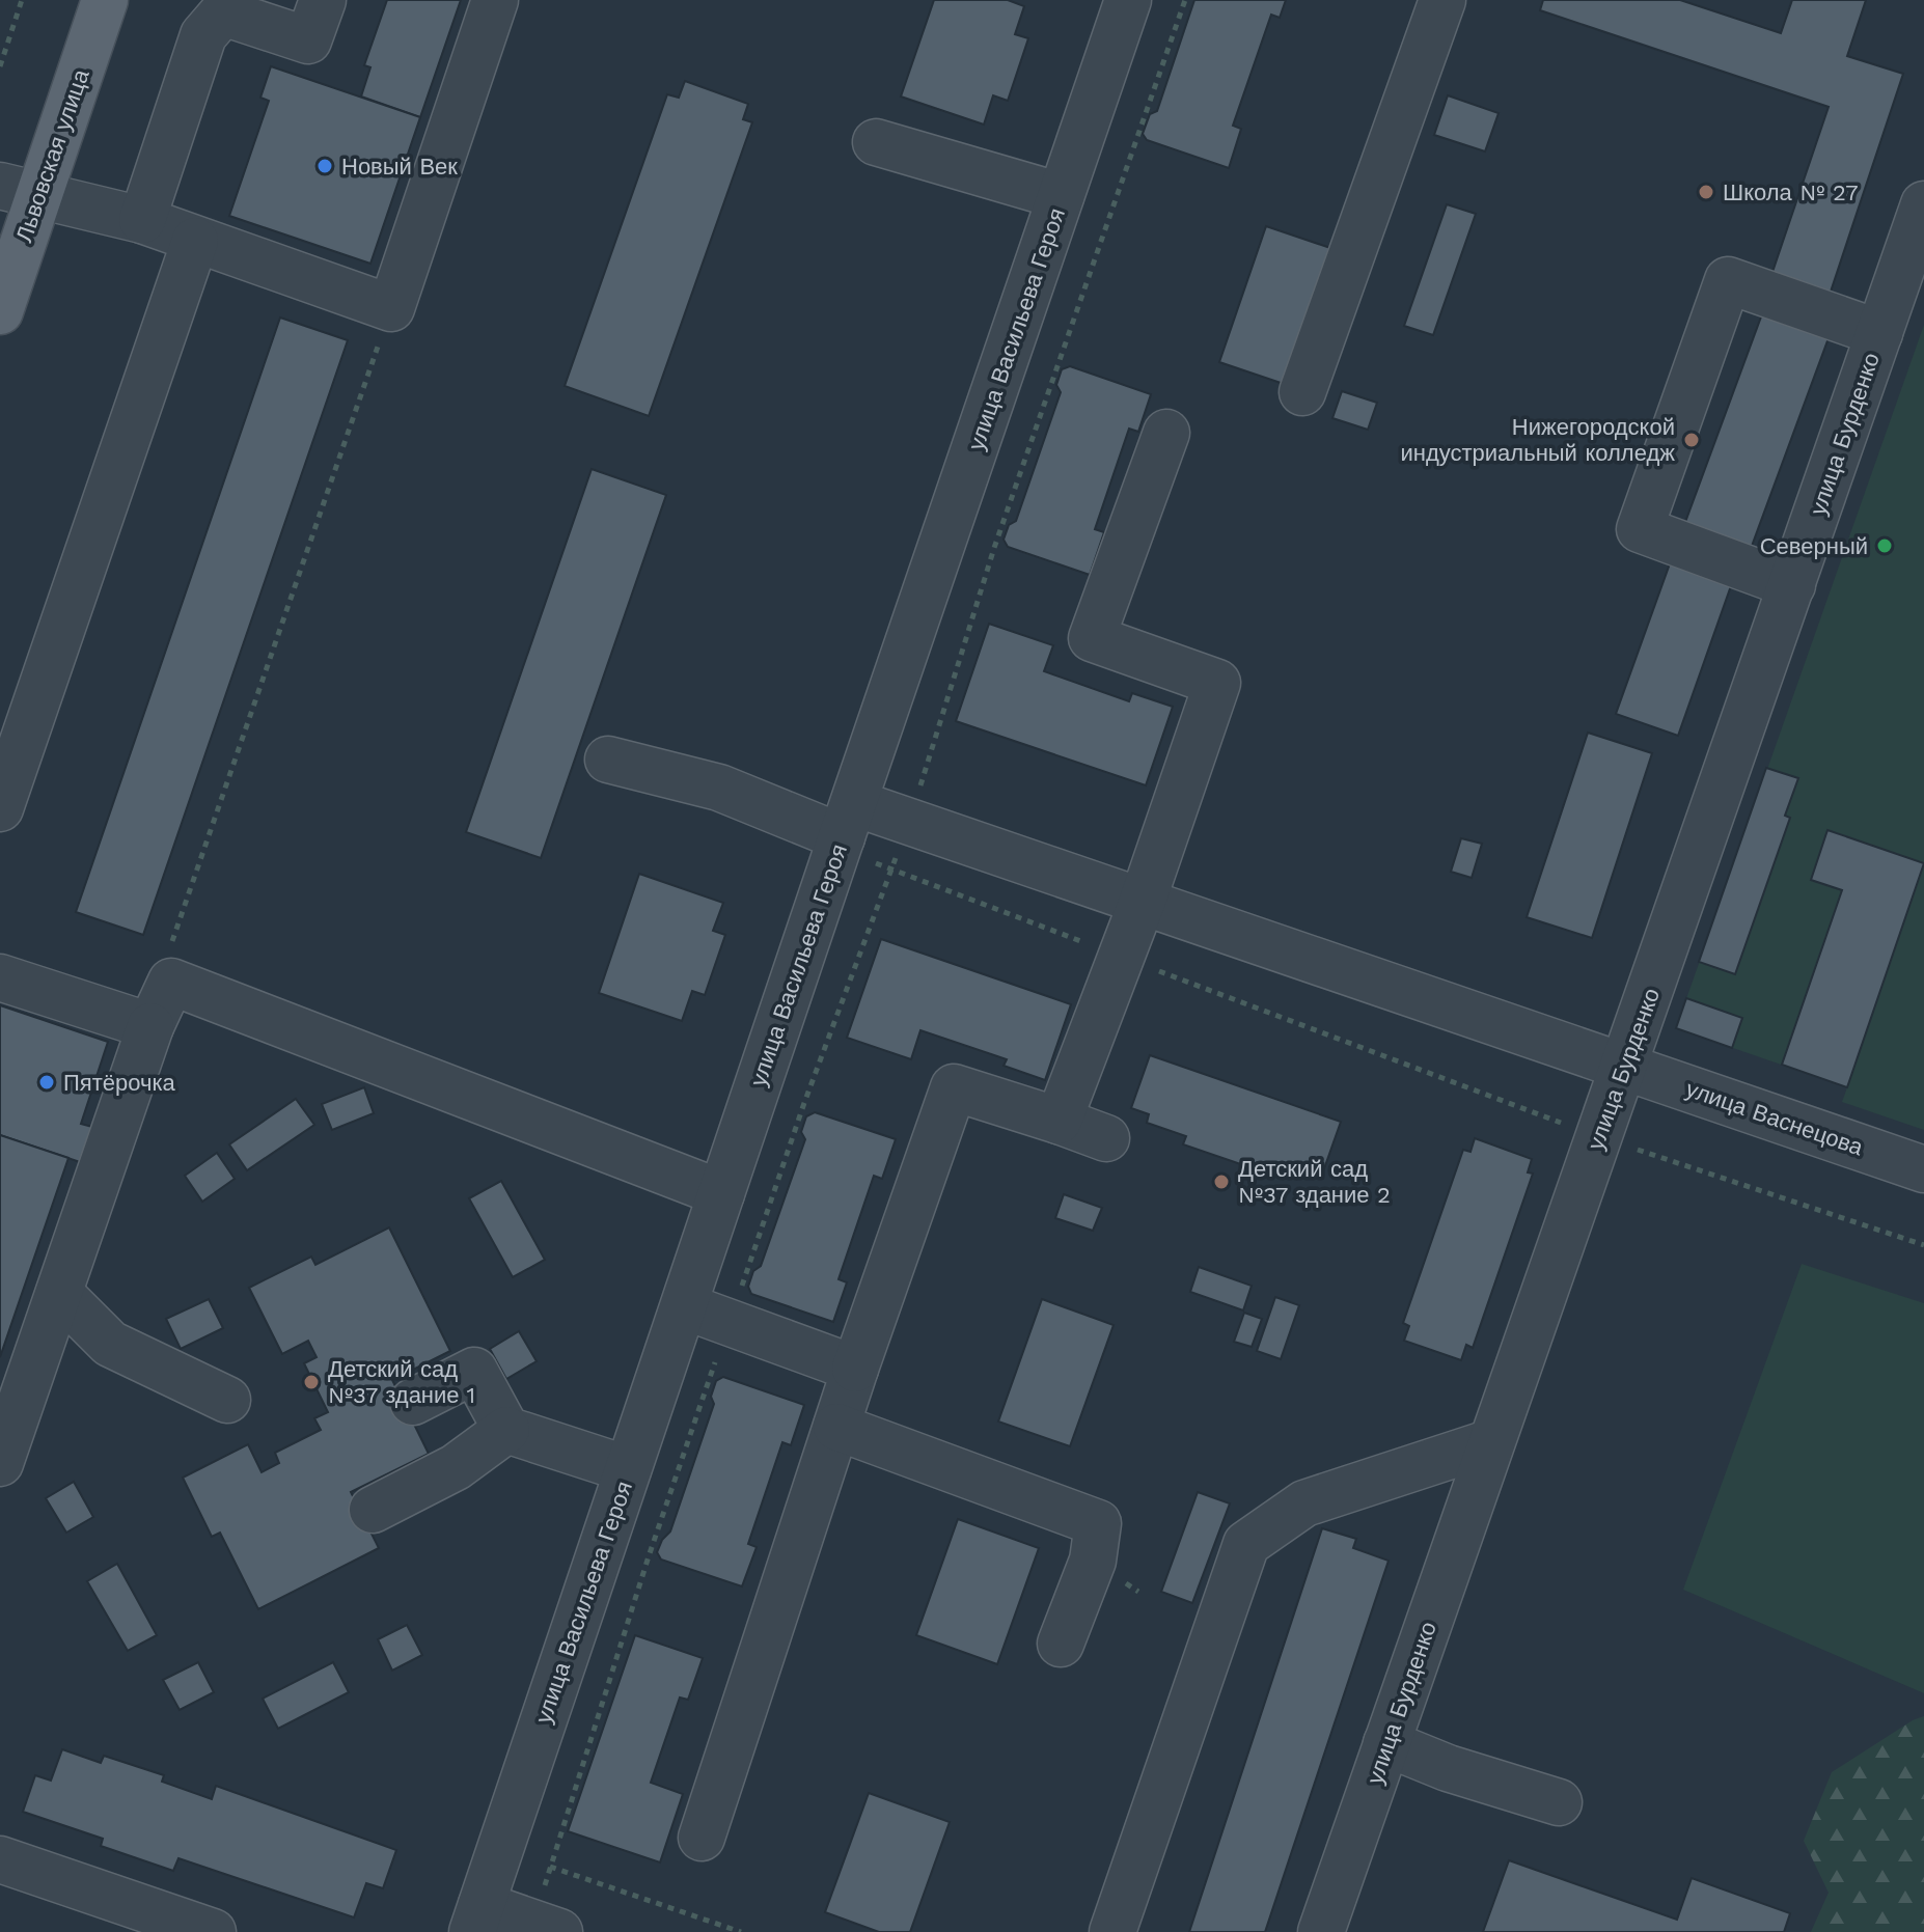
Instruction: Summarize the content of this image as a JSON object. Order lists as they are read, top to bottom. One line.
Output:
{"streets":{"main road":["Львовская улица"],"street":["улица Васильева Героя","улица Бурденко","улица Васнецова"]},"crossings":[["улица Васильева Героя","улица Васнецова"],["улица Бурденко","улица Васнецова"]],"places":["Новый Век","Школа № 27","Нижегородской индустриальный колледж","Северный","Пятёрочка","Детский сад №37 здание 2","Детский сад №37 здание 1"]}
